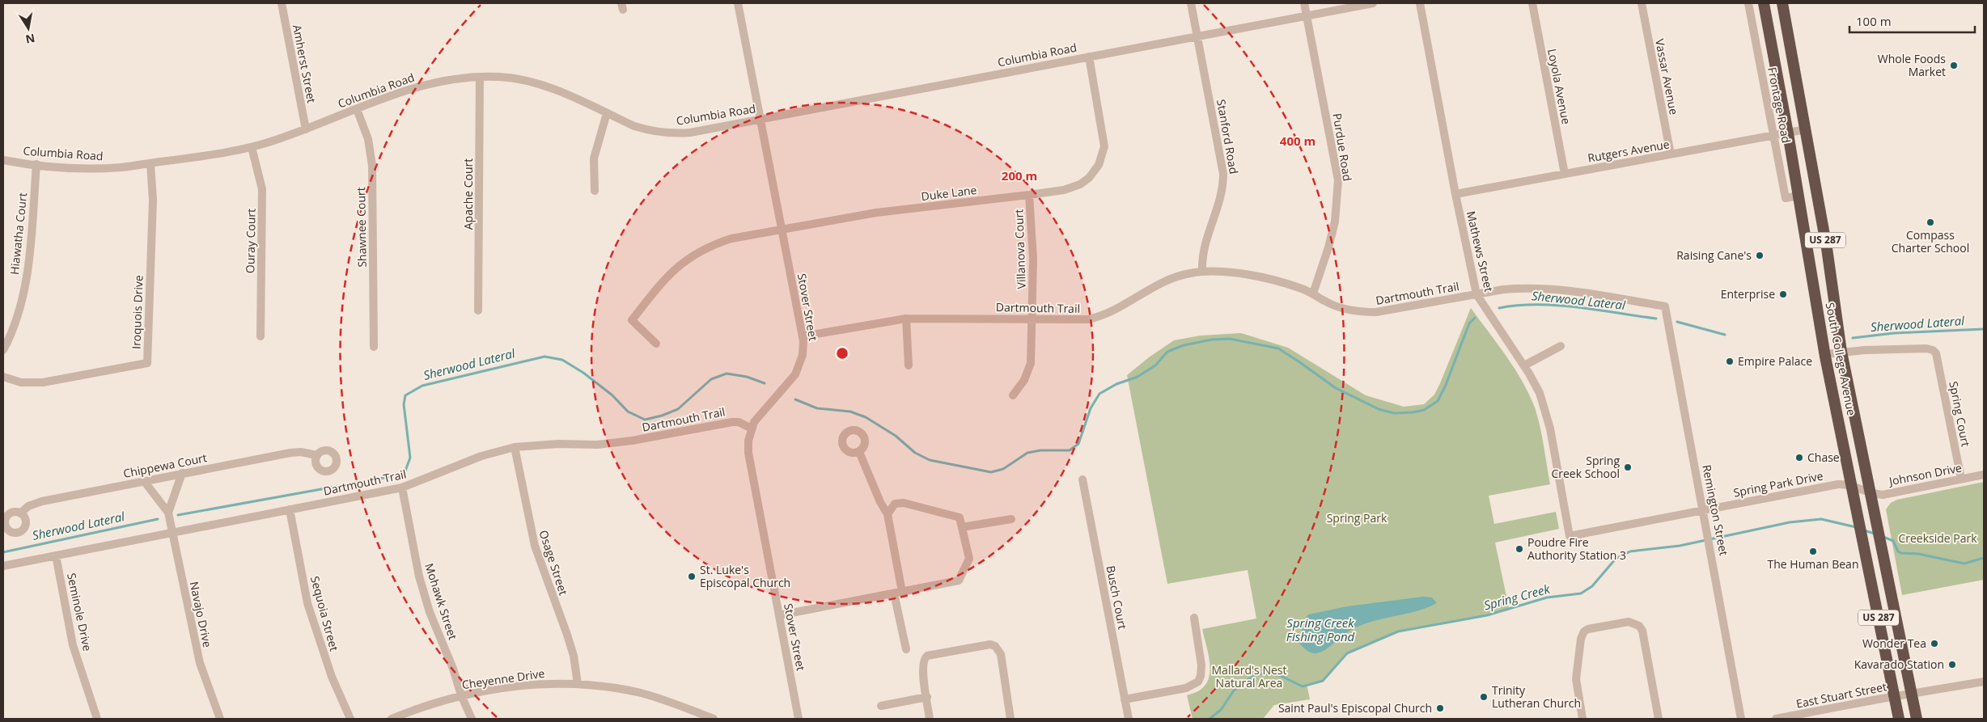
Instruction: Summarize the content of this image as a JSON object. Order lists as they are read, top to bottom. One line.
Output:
{"streets":{"highway":["US 287","South College Avenue"],"street":["Columbia Road","Amherst Street","Vassar Avenue","Loyola Avenue","Frontage Road","Stanford Road","Purdue Road","Rutgers Avenue","Duke Lane","Apache Court","Shawnee Court","Hiawatha Court","Ouray Court","Villanova Court","Mathews Street","Dartmouth Trail","Stover Street","Iroquois Drive","Spring Court","Chippewa Court","Johnson Drive","Spring Park Drive","Remington Street","Osage Street","Busch Court","Mohawk Street","Seminole Drive","Sequoia Street","Navajo Drive","Cheyenne Drive","East Stuart Street"]},"crossings":[["Columbia Road","Amherst Street"],["Columbia Road","Stanford Road"],["Columbia Road","Purdue Road"],["Columbia Road","Duke Lane"],["Columbia Road","Apache Court"],["Columbia Road","Shawnee Court"],["Columbia Road","Hiawatha Court"],["Columbia Road","Ouray Court"],["Columbia Road","Stover Street"],["Columbia Road","Iroquois Drive"],["Vassar Avenue","Rutgers Avenue"],["Loyola Avenue","Rutgers Avenue"],["Frontage Road","Rutgers Avenue"],["Frontage Road","South College Avenue"],["Stanford Road","Dartmouth Trail"],["Purdue Road","Dartmouth Trail"],["Rutgers Avenue","Mathews Street"],["Rutgers Avenue","South College Avenue"],["Duke Lane","Villanova Court"],["Duke Lane","Stover Street"],["Villanova Court","Dartmouth Trail"],["Mathews Street","Dartmouth Trail"],["Mathews Street","Spring Park Drive"],["Dartmouth Trail","Stover Street"],["Dartmouth Trail","Remington Street"],["Dartmouth Trail","Osage Street"],["Dartmouth Trail","Mohawk Street"],["Dartmouth Trail","Seminole Drive"],["Dartmouth Trail","Sequoia Street"],["Dartmouth Trail","Navajo Drive"],["South College Avenue","Spring Court"],["South College Avenue","Johnson Drive"],["South College Avenue","Spring Park Drive"],["South College Avenue","East Stuart Street"],["Spring Court","Johnson Drive"],["Chippewa Court","Navajo Drive"],["Johnson Drive","Spring Park Drive"],["Spring Park Drive","Remington Street"],["Osage Street","Cheyenne Drive"],["Mohawk Street","Cheyenne Drive"]],"water":["Sherwood Lateral","Spring Creek","Spring Creek Fishing Pond"],"parks":["Spring Park","Creekside Park","Mallard's Nest Natural Area"],"places":["Whole Foods Market","Compass Charter School","Raising Cane's","Enterprise","Empire Palace","Chase","Spring Creek School","Poudre Fire Authority Station 3","The Human Bean","St. Luke's Episcopal Church","Wonder Tea","Kavarado Station","Trinity Lutheran Church","Saint Paul's Episcopal Church"],"scale_bar":"100 m","north":"bottom","rings":["400 m","200 m"]}
